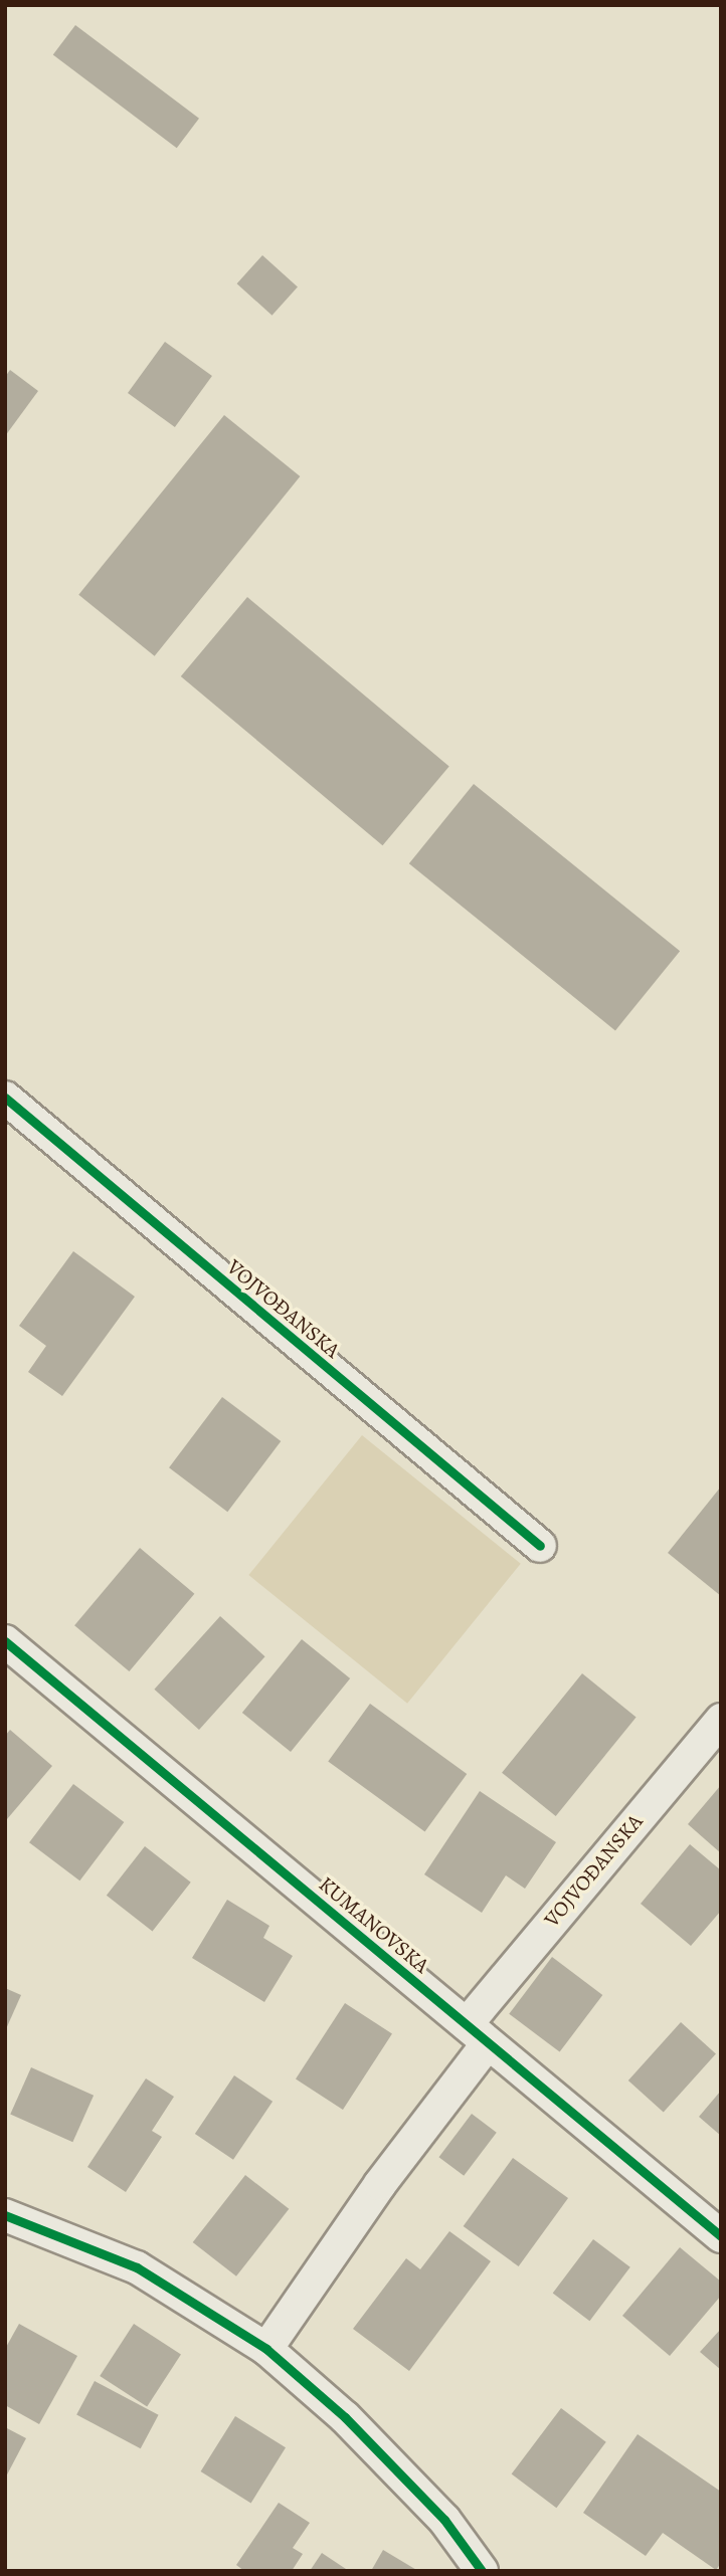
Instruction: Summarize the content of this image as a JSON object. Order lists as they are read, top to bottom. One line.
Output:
{"streets":{"street":["VOJVOĐANSKA","KUMANOVSKA"]},"crossings":[["VOJVOĐANSKA","KUMANOVSKA"]]}
